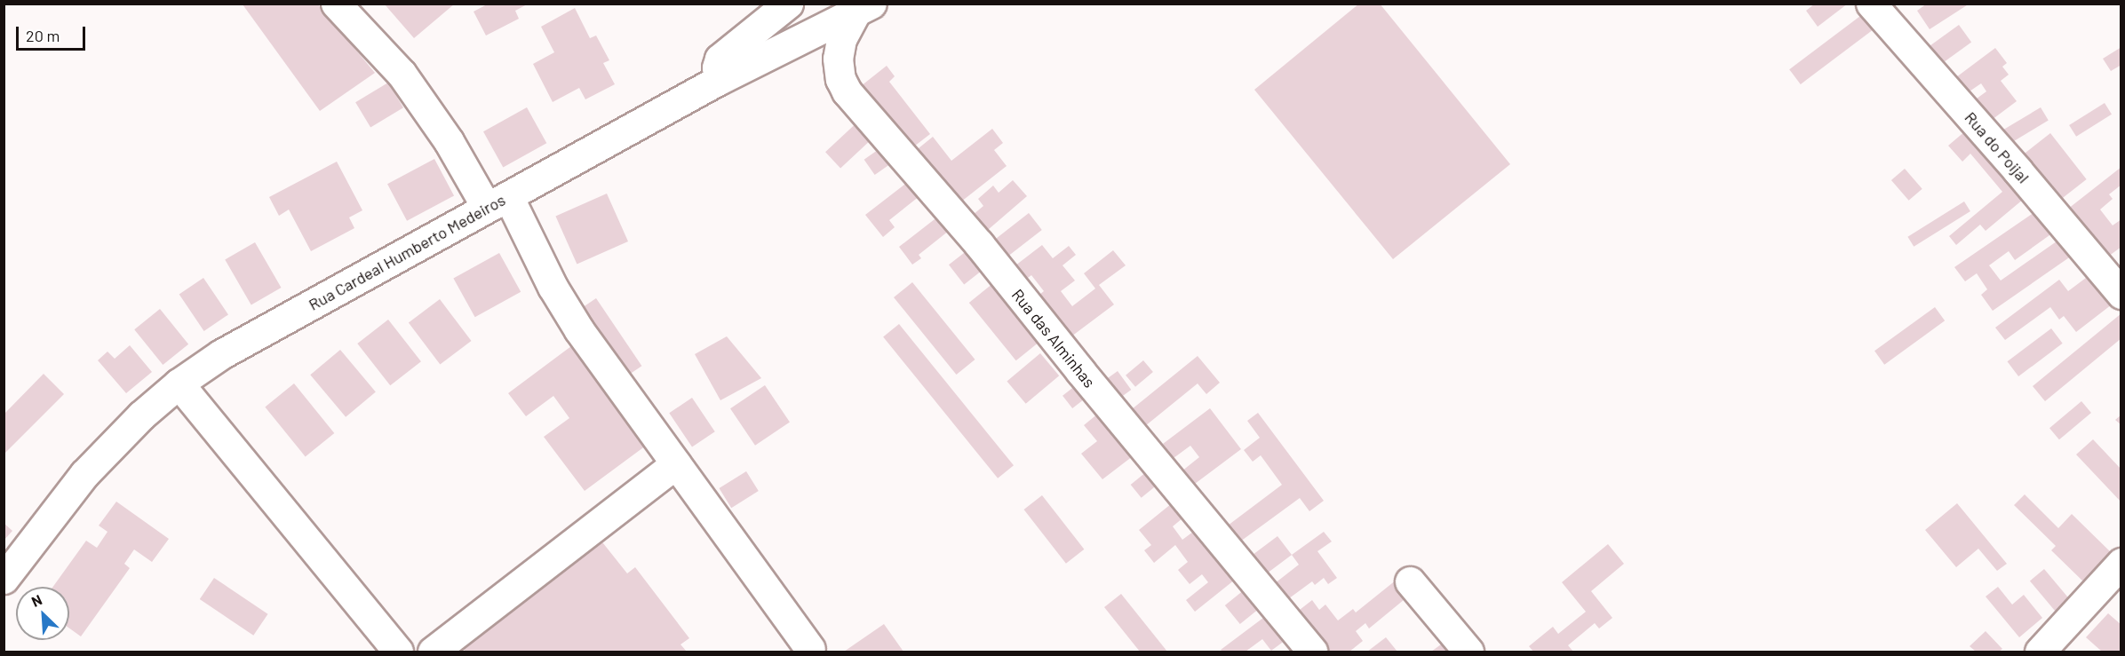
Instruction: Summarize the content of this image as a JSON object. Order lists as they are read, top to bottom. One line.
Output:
{"streets":{"street":["Rua do Poijal","Rua Cardeal Humberto Medeiros","Rua das Alminhas"]},"crossings":[["Rua Cardeal Humberto Medeiros","Rua das Alminhas"]],"scale_bar":"20 m","north":"top left"}
